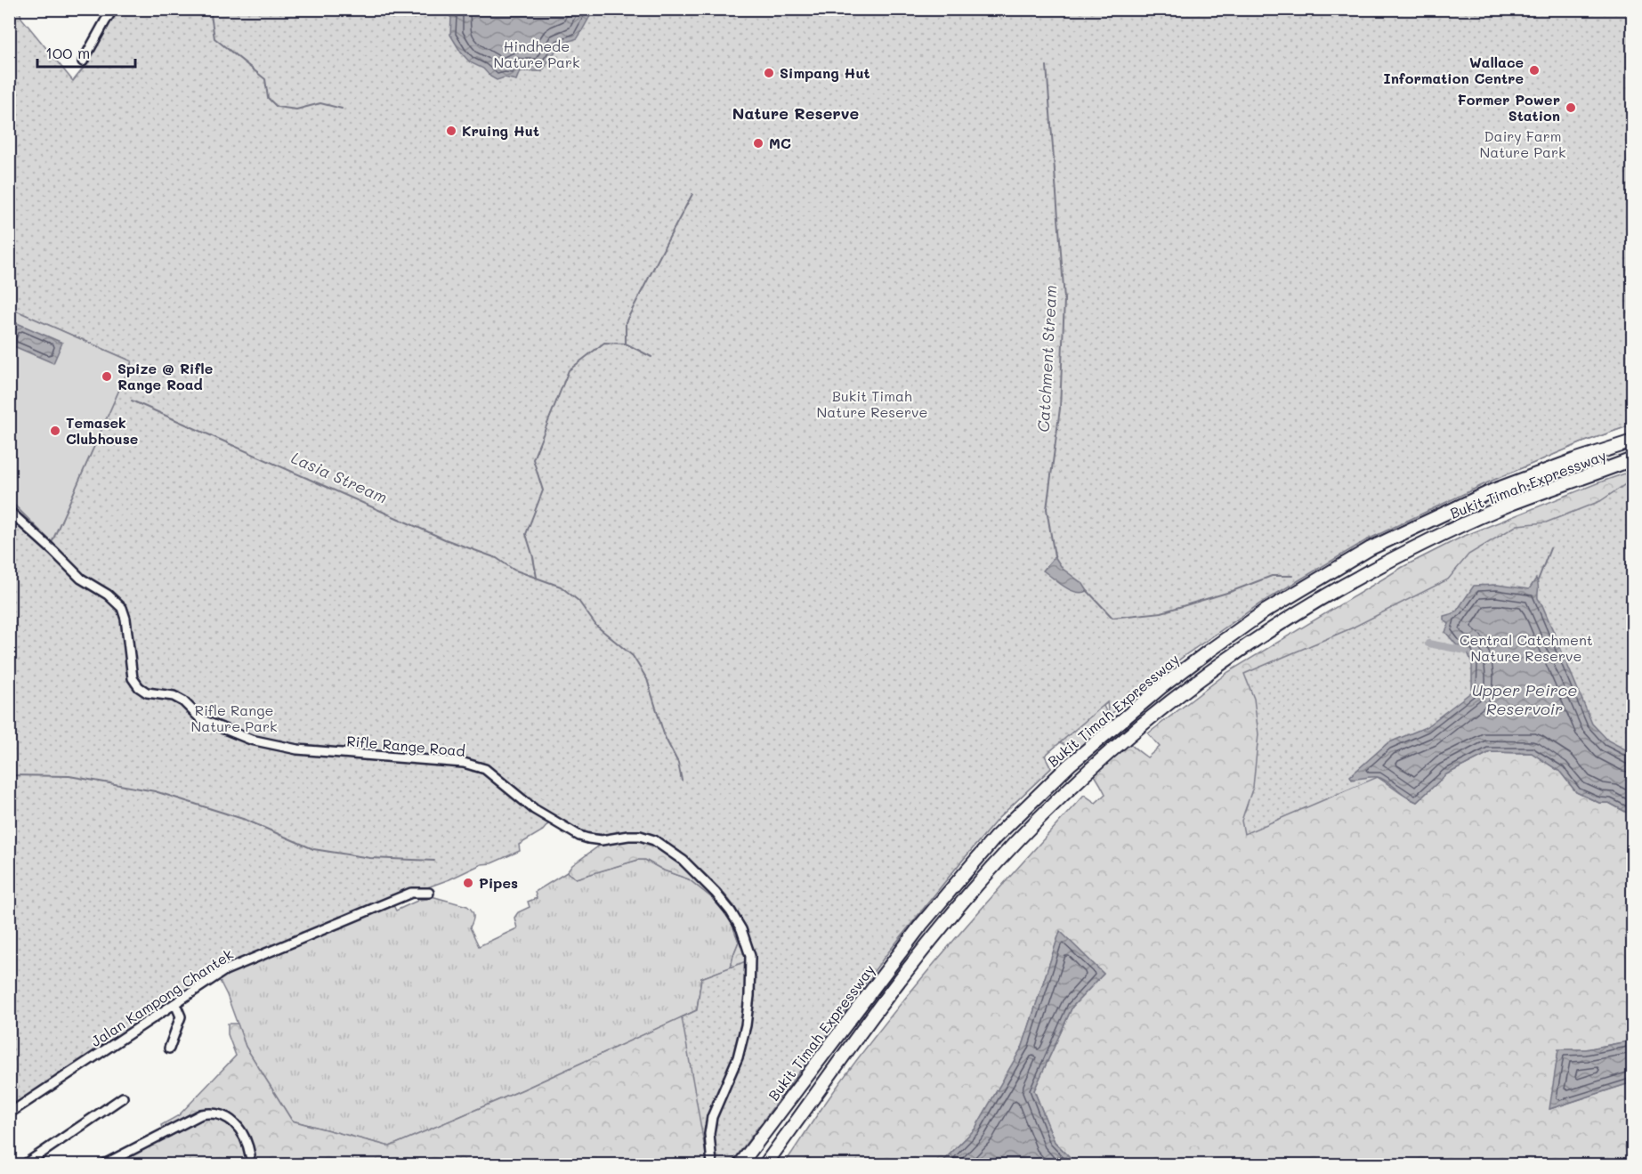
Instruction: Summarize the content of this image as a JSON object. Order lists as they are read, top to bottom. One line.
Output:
{"streets":{"highway":["Bukit Timah Expressway"],"street":["Rifle Range Road","Jalan Kampong Chantek"]},"districts":["Nature Reserve"],"water":["Catchment Stream","Lasia Stream","Upper Peirce Reservoir"],"parks":["Hindhede Nature Park","Dairy Farm Nature Park","Bukit Timah Nature Reserve","Central Catchment Nature Reserve","Rifle Range Nature Park"],"places":["Wallace Information Centre","Simpang Hut","Former Power Station","Kruing Hut","MC","Spize @ Rifle Range Road","Temasek Clubhouse","Pipes"],"scale_bar":"100 m"}
